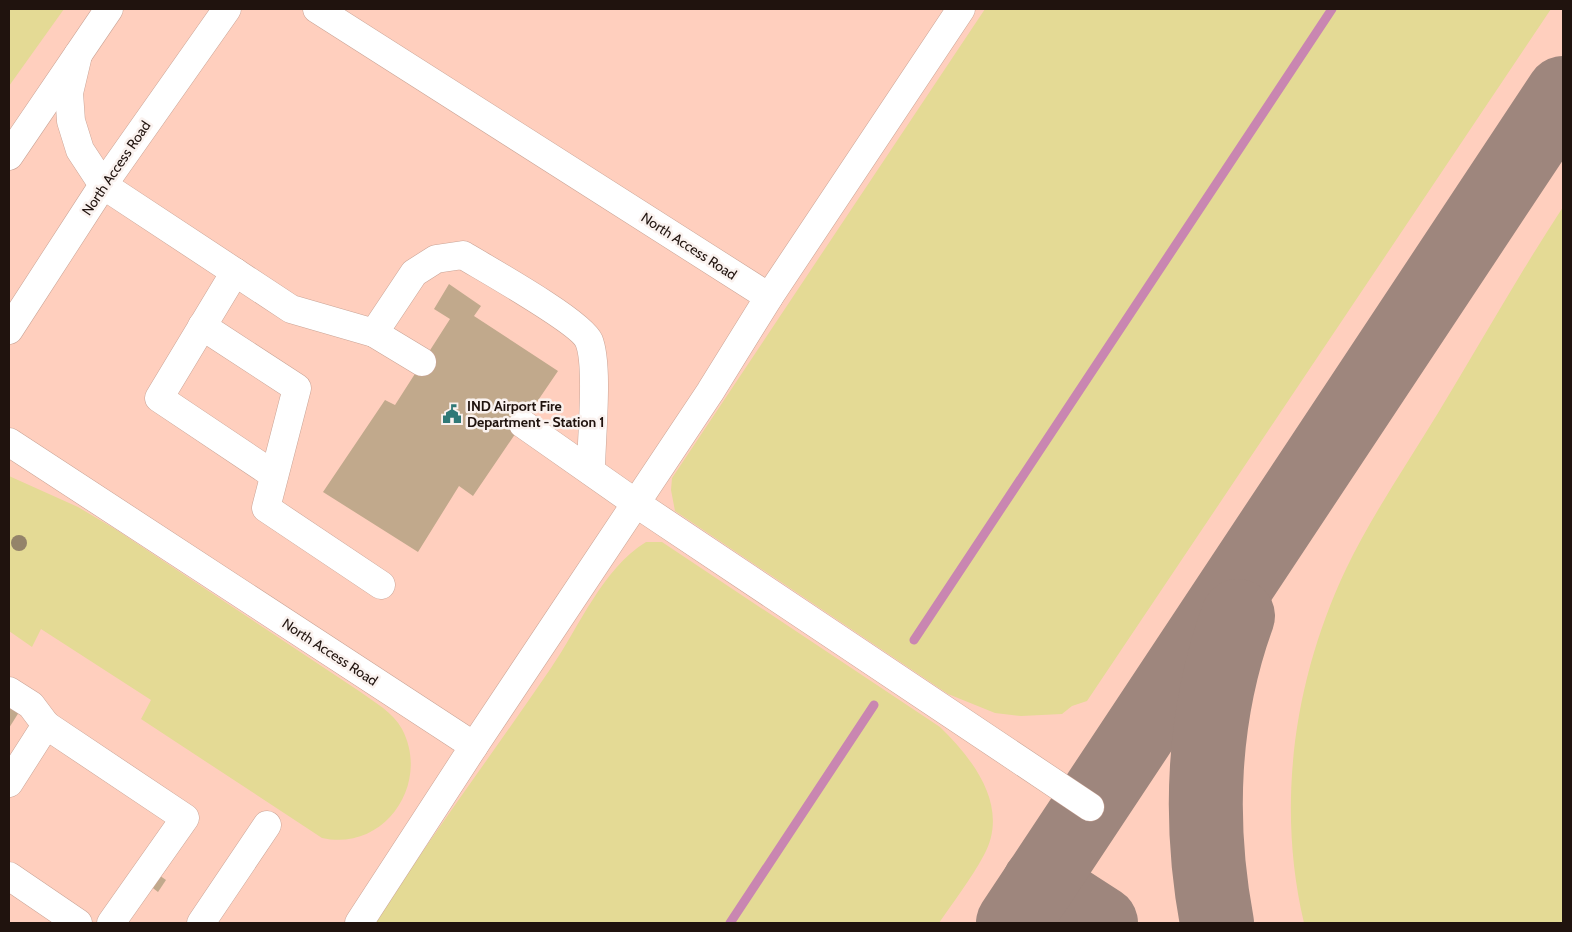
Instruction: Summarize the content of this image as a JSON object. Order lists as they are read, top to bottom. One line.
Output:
{"streets":{"street":["North Access Road"]},"places":{"public building":["IND Airport Fire Department - Station 1"]}}
